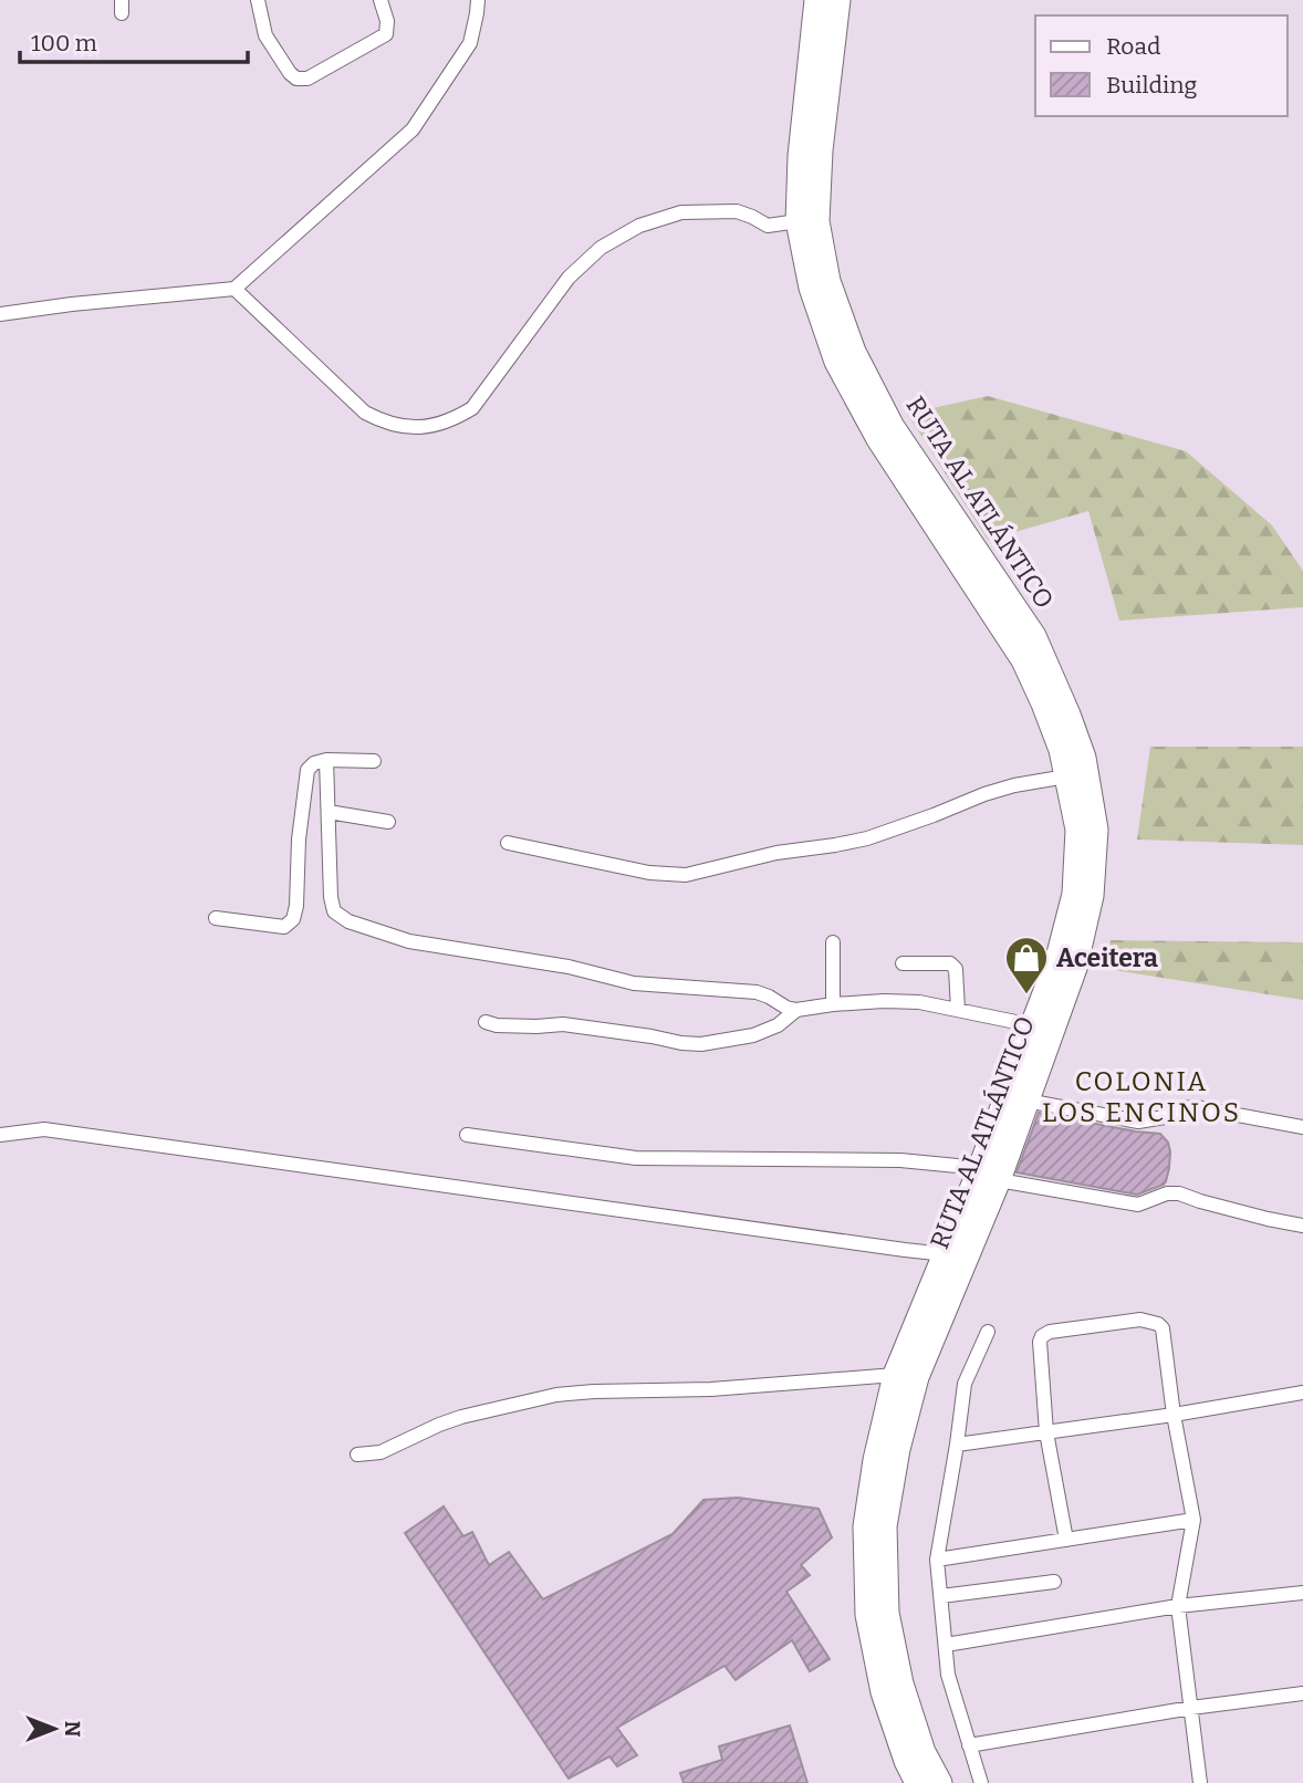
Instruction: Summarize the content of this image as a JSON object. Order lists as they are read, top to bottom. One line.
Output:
{"streets":{"highway":["RUTA AL ATLÁNTICO"]},"districts":["COLONIA LOS ENCINOS"],"places":{"shop":["Aceitera"]},"legend":["Road","Building"],"scale_bar":"100 m","north":"right"}
